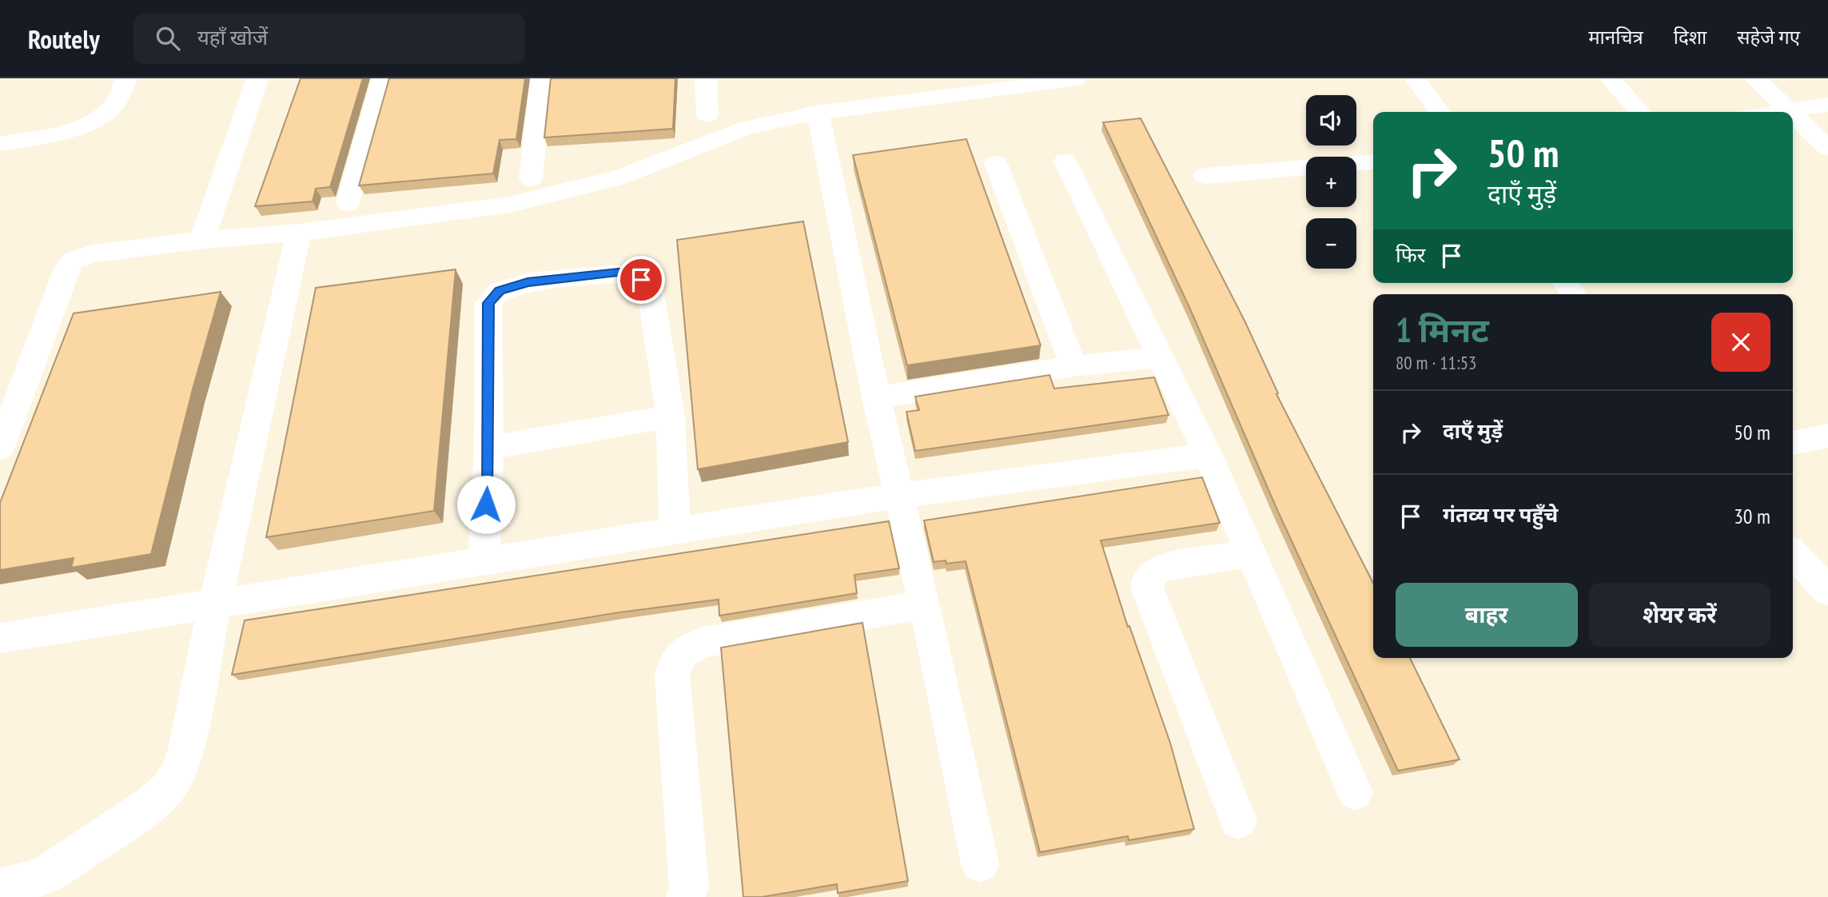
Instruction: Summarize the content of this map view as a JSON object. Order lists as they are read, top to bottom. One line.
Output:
{"page":{"header":"Routely","search":"यहाँ खोजें","nav":["मानचित्र","दिशा","सहेजे गए"],"map_buttons":["+","−"],"turn":["50 m","दाएँ मुड़ें"],"then":"फिर","heading":["1 मिनट","80 m · 11:53"],"list":[{"name":"दाएँ मुड़ें","value":"50 m"},{"name":"गंतव्य पर पहुँचे","value":"30 m"}],"buttons":["बाहर","शेयर करें"]}}
